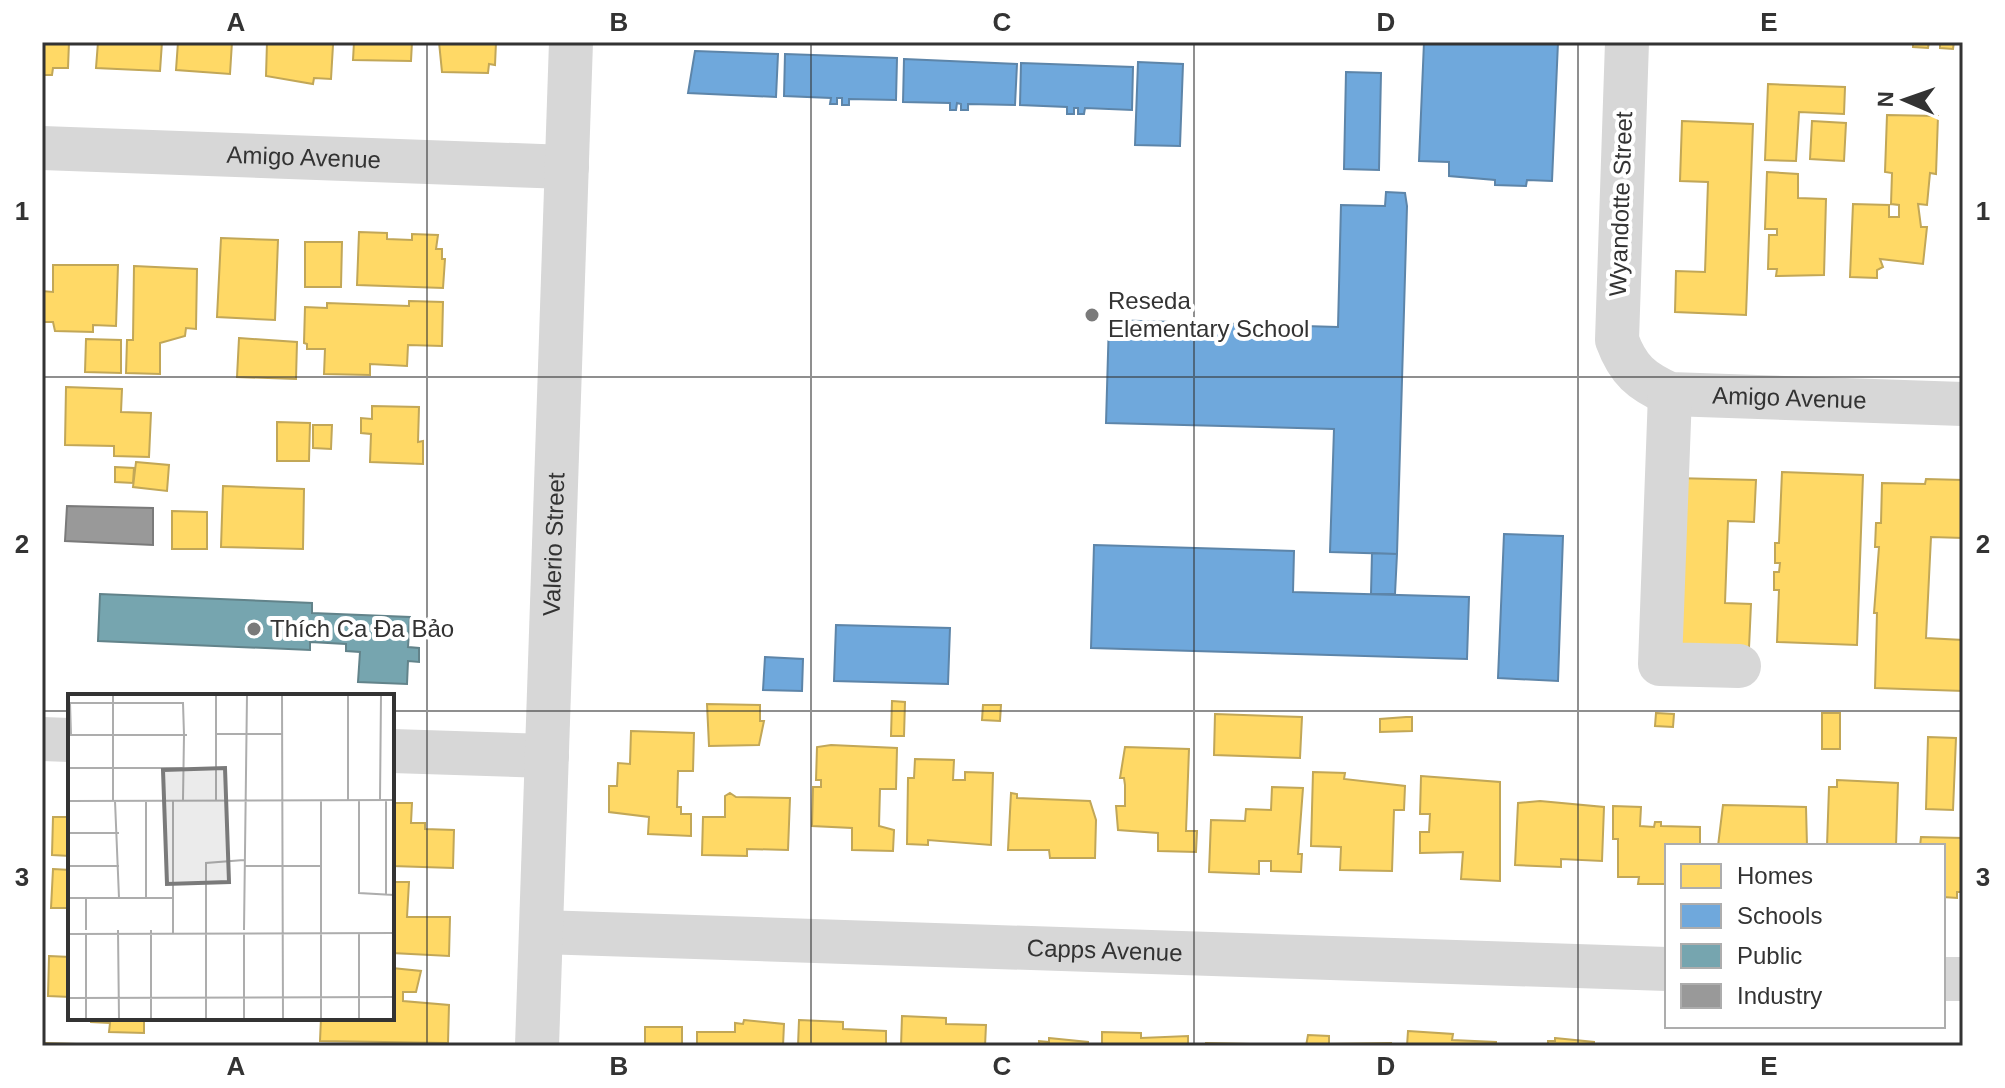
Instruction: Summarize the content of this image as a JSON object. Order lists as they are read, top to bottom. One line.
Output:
{"streets":{"street":["Amigo Avenue","Wyandotte Street","Valerio Street","Capps Avenue"]},"crossings":[["Amigo Avenue","Wyandotte Street"],["Amigo Avenue","Valerio Street"],["Valerio Street","Capps Avenue"]],"places":["Reseda Elementary School","Thích Ca Đa Bảo"],"legend":["Homes","Schools","Public","Industry"],"north":"left","grid":{"columns":["A","B","C","D","E"],"rows":["1","2","3"]}}
